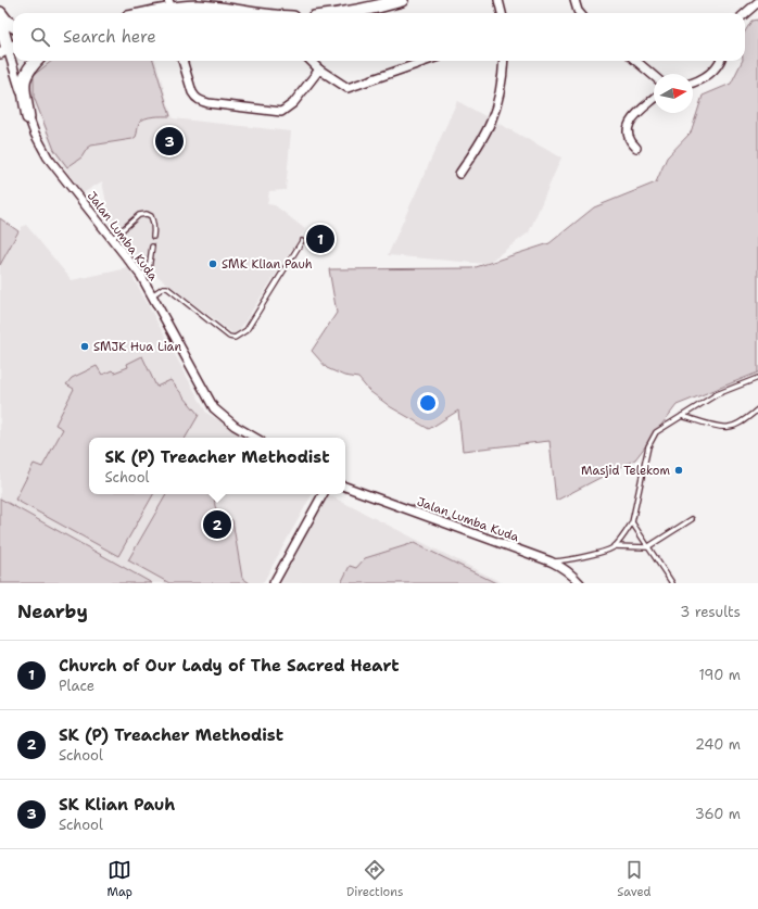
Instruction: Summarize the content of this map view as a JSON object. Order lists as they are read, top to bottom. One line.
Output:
{"streets":{"street":["Jalan Lumba Kuda"]},"places":["SMK Klian Pauh","SMJK Hua Lian","Masjid Telekom"],"north":"right","page":{"search":"Search here","pins":["3","1","2"],"popup":["SK (P) Treacher Methodist","School"],"heading":["Nearby","3 results"],"list":[{"mark":"1","name":"Church of Our Lady of The Sacred Heart","note":"Place","value":"190 m"},{"mark":"2","name":"SK (P) Treacher Methodist","note":"School","value":"240 m"},{"mark":"3","name":"SK Klian Pauh","note":"School","value":"360 m"}],"nav":["Map","Directions","Saved"]}}
